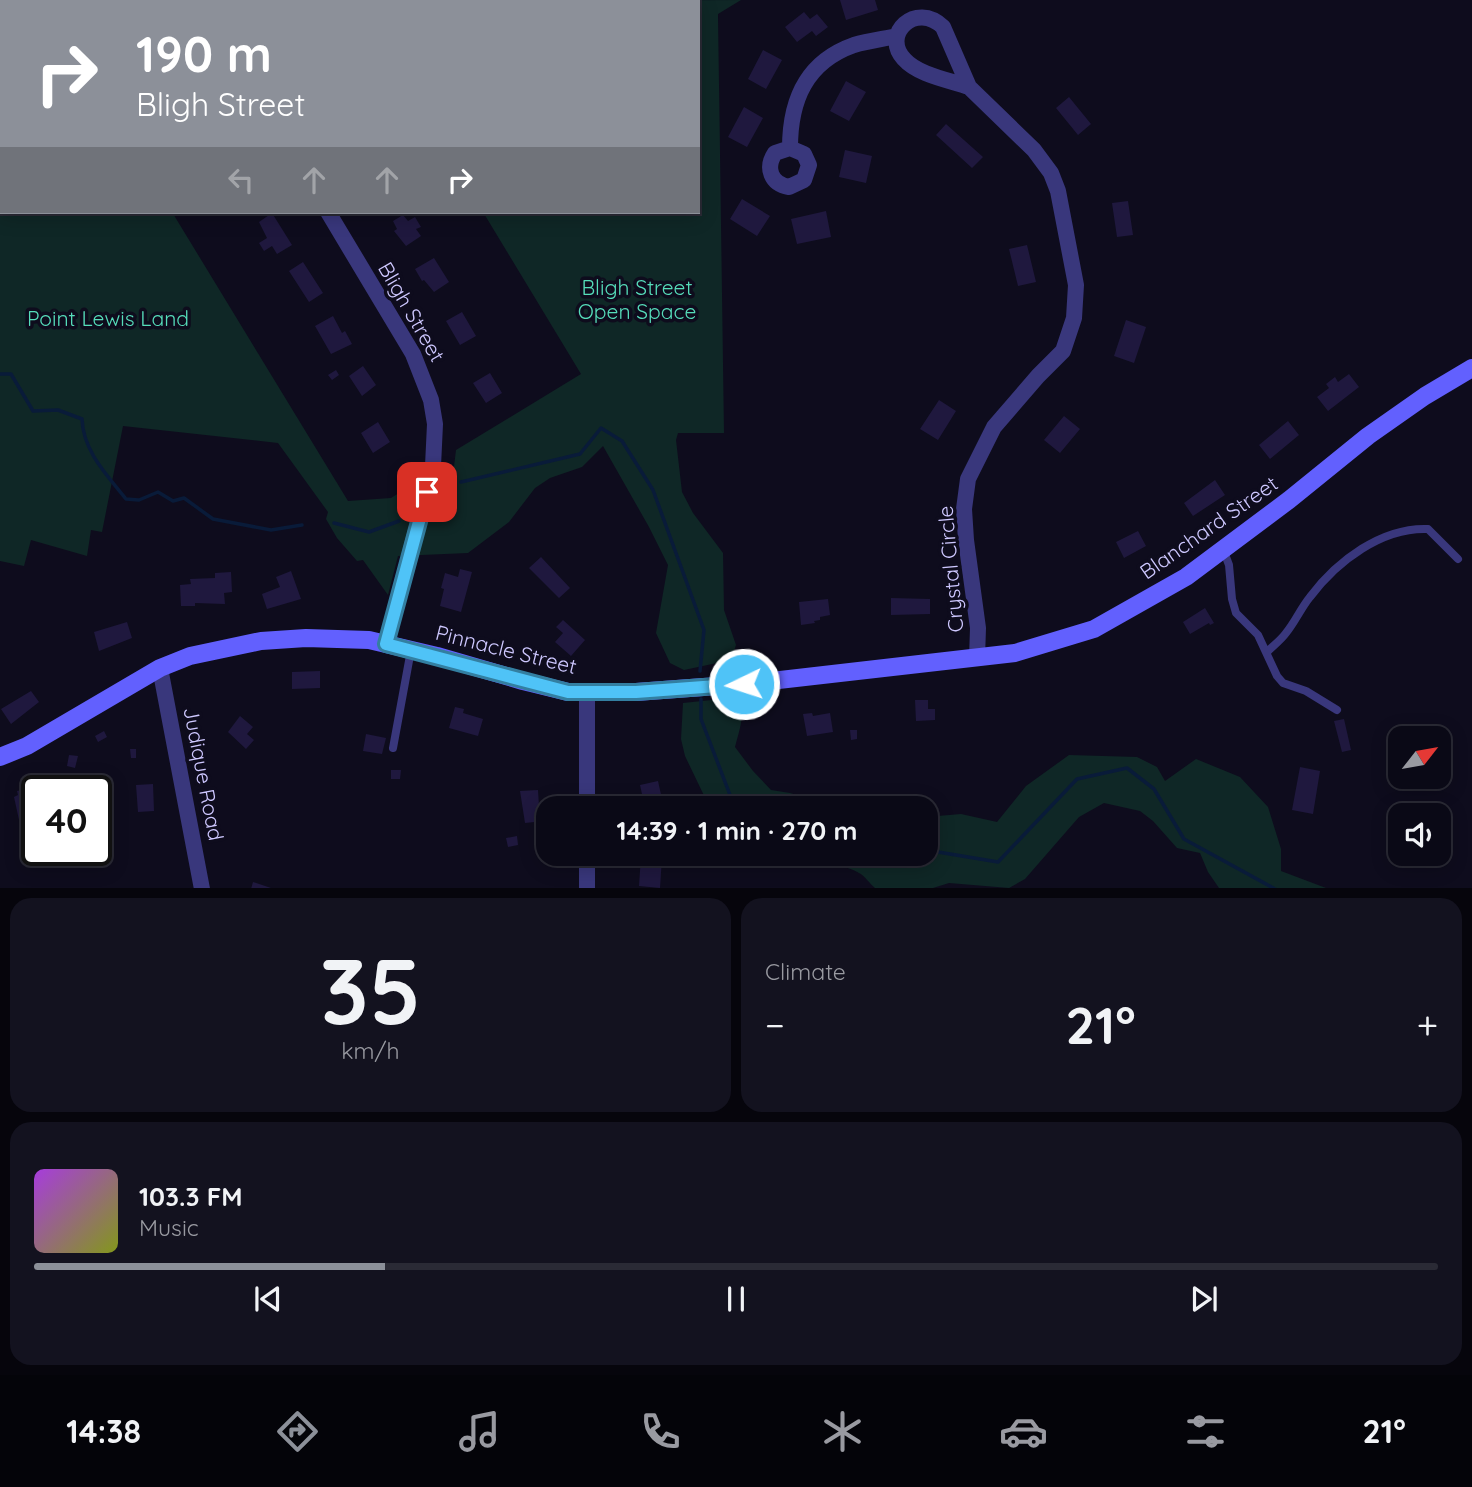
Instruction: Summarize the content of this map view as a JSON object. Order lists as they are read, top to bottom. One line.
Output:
{"streets":{"street":["Bligh Street","Blanchard Street","Crystal Circle","Pinnacle Street","Judique Road"]},"crossings":[["Bligh Street","Pinnacle Street"],["Blanchard Street","Crystal Circle"],["Blanchard Street","Pinnacle Street"],["Pinnacle Street","Judique Road"]],"parks":["Bligh Street Open Space","Point Lewis Land"],"north":"top right","page":{"turn":["190 m","Bligh Street"],"limit":"40","trip":"14:39 · 1 min · 270 m","tile":[["35","km/h"],"Climate"],"heat":["−","21°","+"],"song":["103.3 FM","Music"],"tabs":["14:38","21°"]}}
